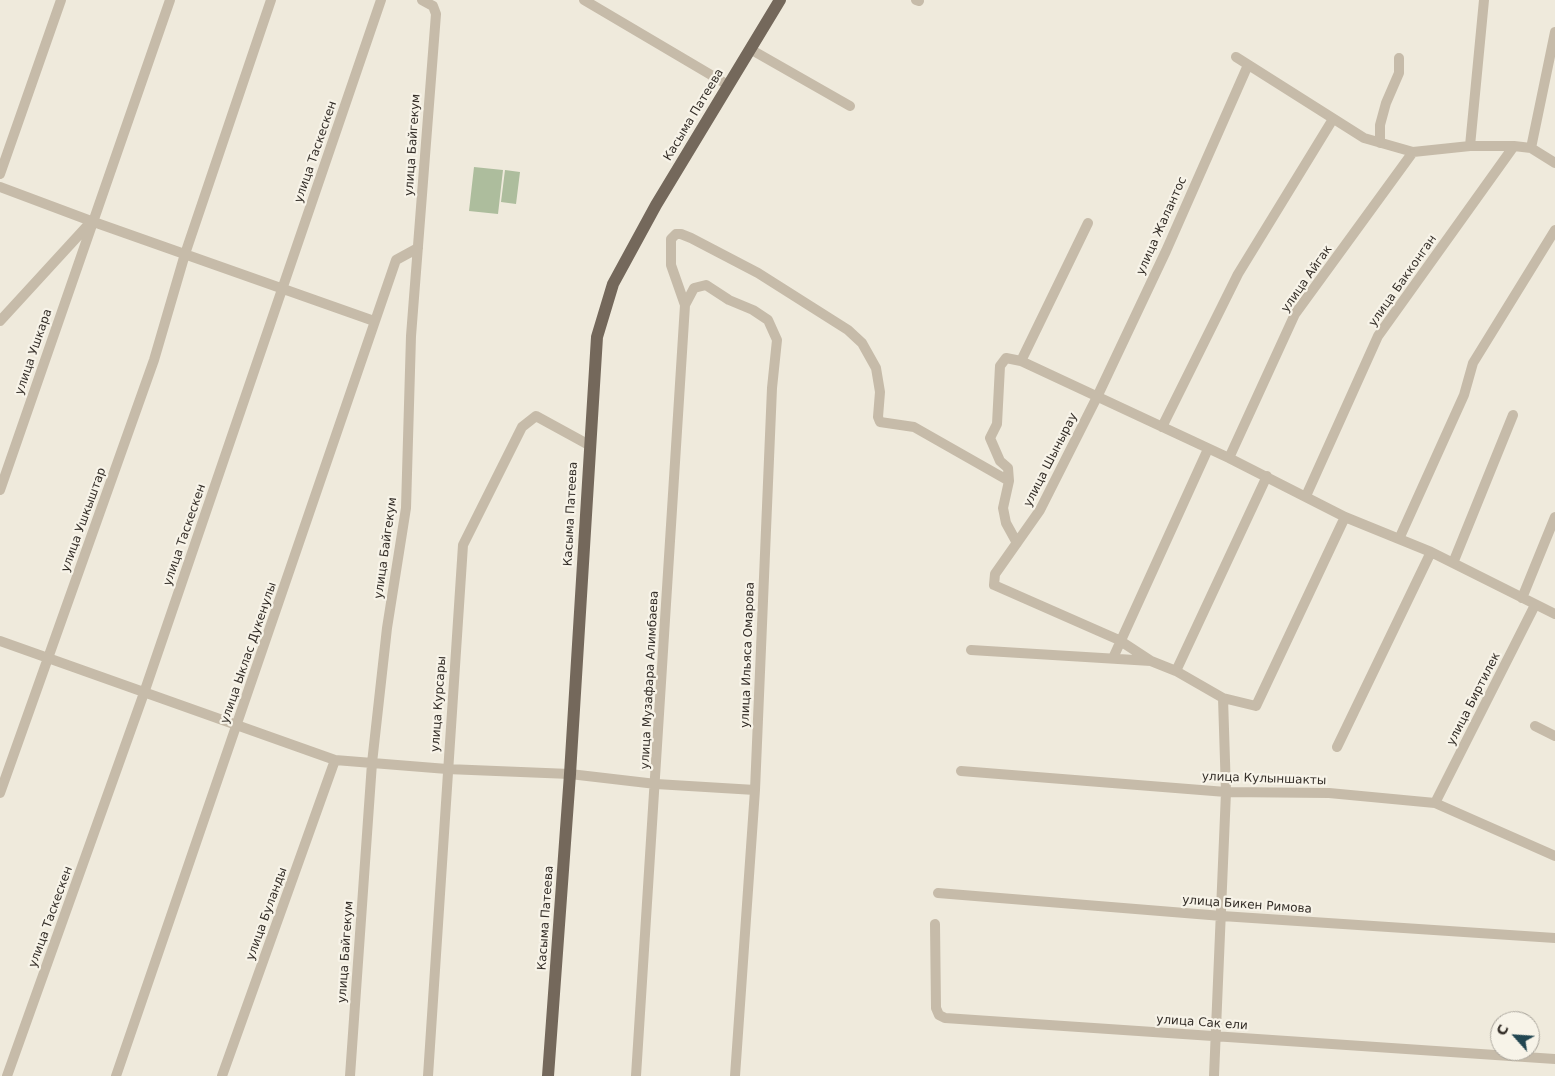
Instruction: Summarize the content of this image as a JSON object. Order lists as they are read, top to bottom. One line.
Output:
{"streets":{"main road":["Касыма Патеева"],"street":["улица Байгекум","улица Таскескен","улица Жалантос","улица Айгак","улица Бакконган","улица Ушкара","улица Шынырау","улица Ушкыштар","улица Ыклас Дукенулы","улица Ильяса Омарова","улица Музафара Алимбаева","улица Биртилек","улица Курсары","улица Кулыншакты","улица Бикен Римова","улица Буланды","улица Сак ели"]},"crossings":[["Касыма Патеева","улица Курсары"],["улица Байгекум","улица Ыклас Дукенулы"],["улица Жалантос","улица Шынырау"],["улица Ильяса Омарова","улица Музафара Алимбаева"],["улица Биртилек","улица Кулыншакты"]],"north":"top left"}
